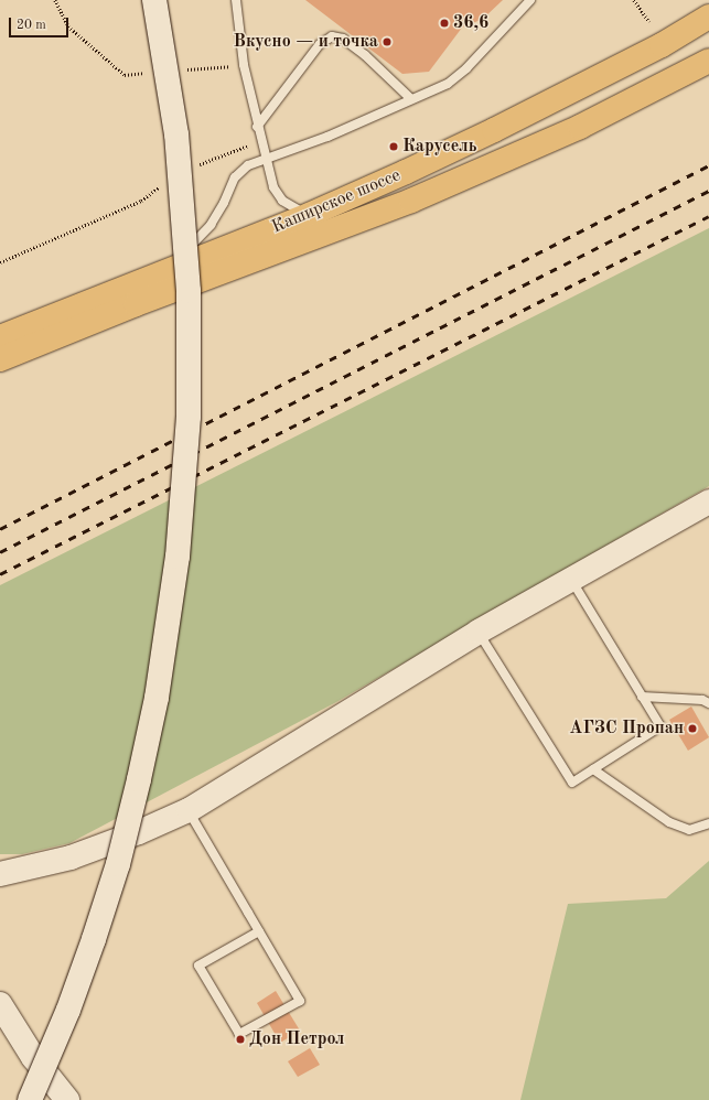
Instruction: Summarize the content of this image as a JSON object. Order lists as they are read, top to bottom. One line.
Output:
{"streets":{"main road":["Каширское шоссе"]},"places":["36,6","Вкусно — и точка","Карусель","АГЗС Пропан","Дон Петрол"],"scale_bar":"20 m"}
